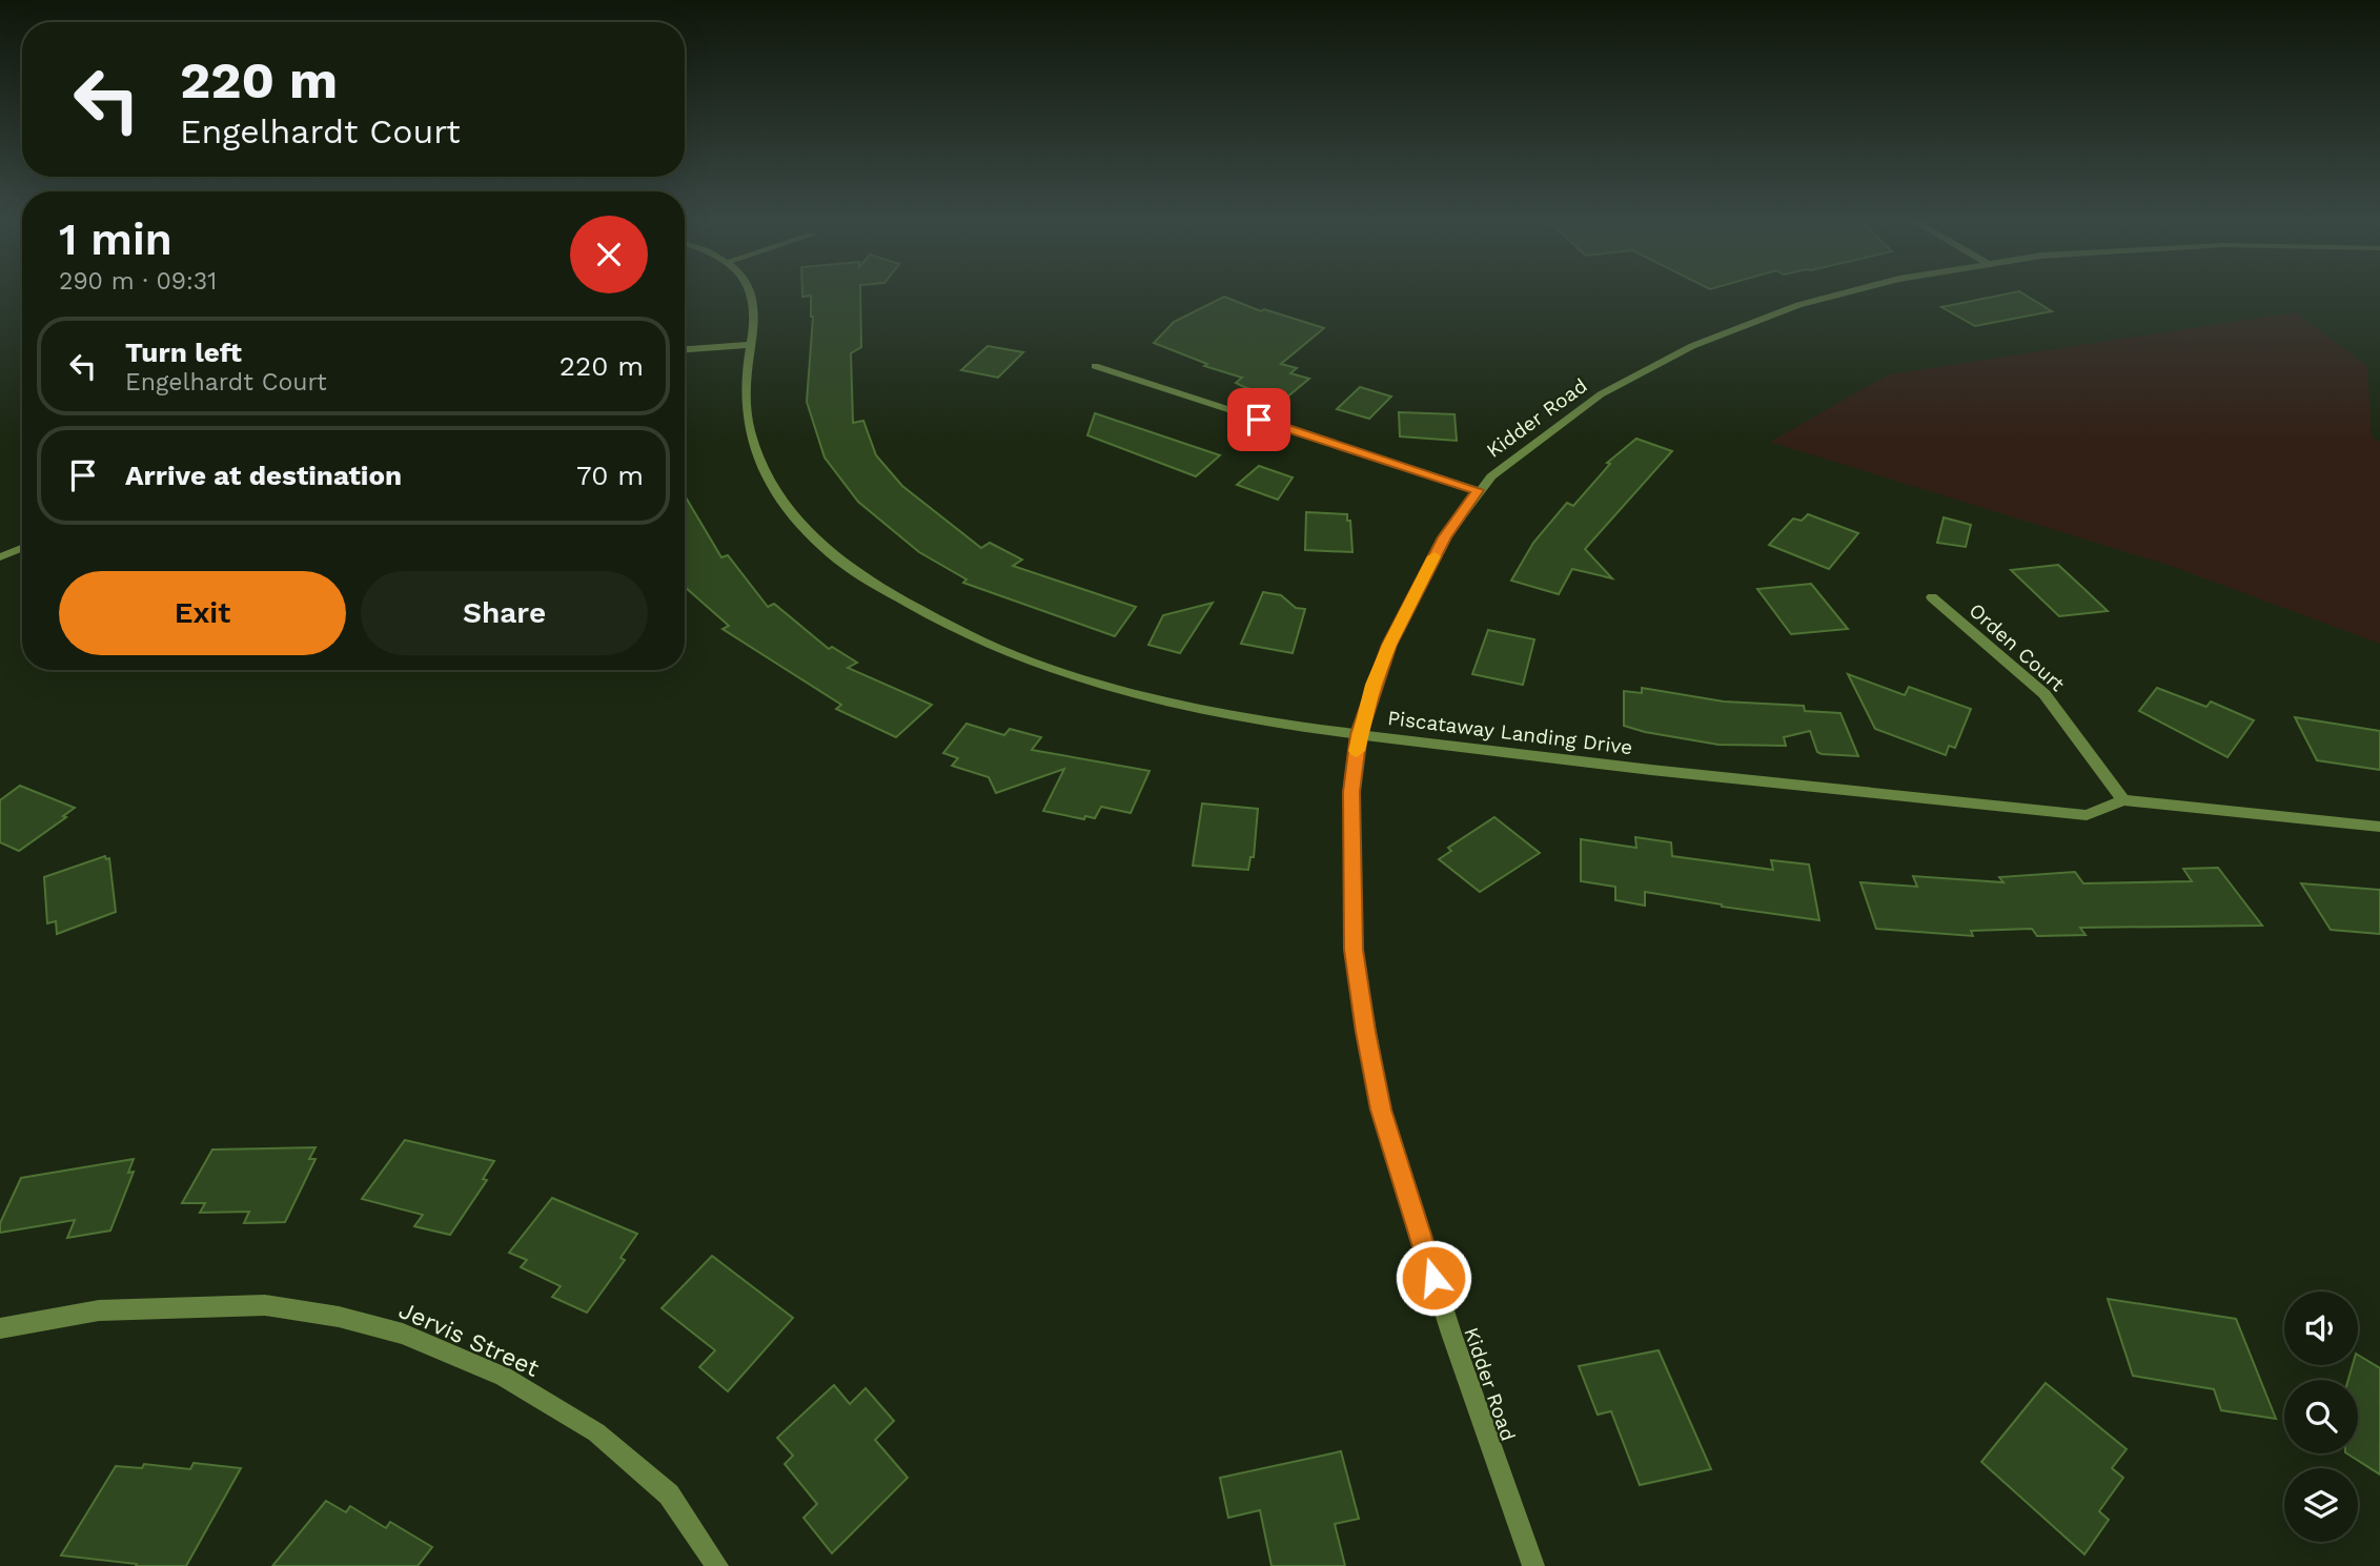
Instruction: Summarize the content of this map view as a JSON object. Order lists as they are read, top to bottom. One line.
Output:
{"streets":{"street":["Kidder Road","Orden Court","Piscataway Landing Drive","Jervis Street"]},"crossings":[["Kidder Road","Piscataway Landing Drive"],["Orden Court","Piscataway Landing Drive"]],"page":{"turn":["220 m","Engelhardt Court"],"heading":["1 min","290 m · 09:31"],"list":[{"name":"Turn left","note":"Engelhardt Court","value":"220 m"},{"name":"Arrive at destination","value":"70 m"}],"buttons":["Exit","Share"]}}
